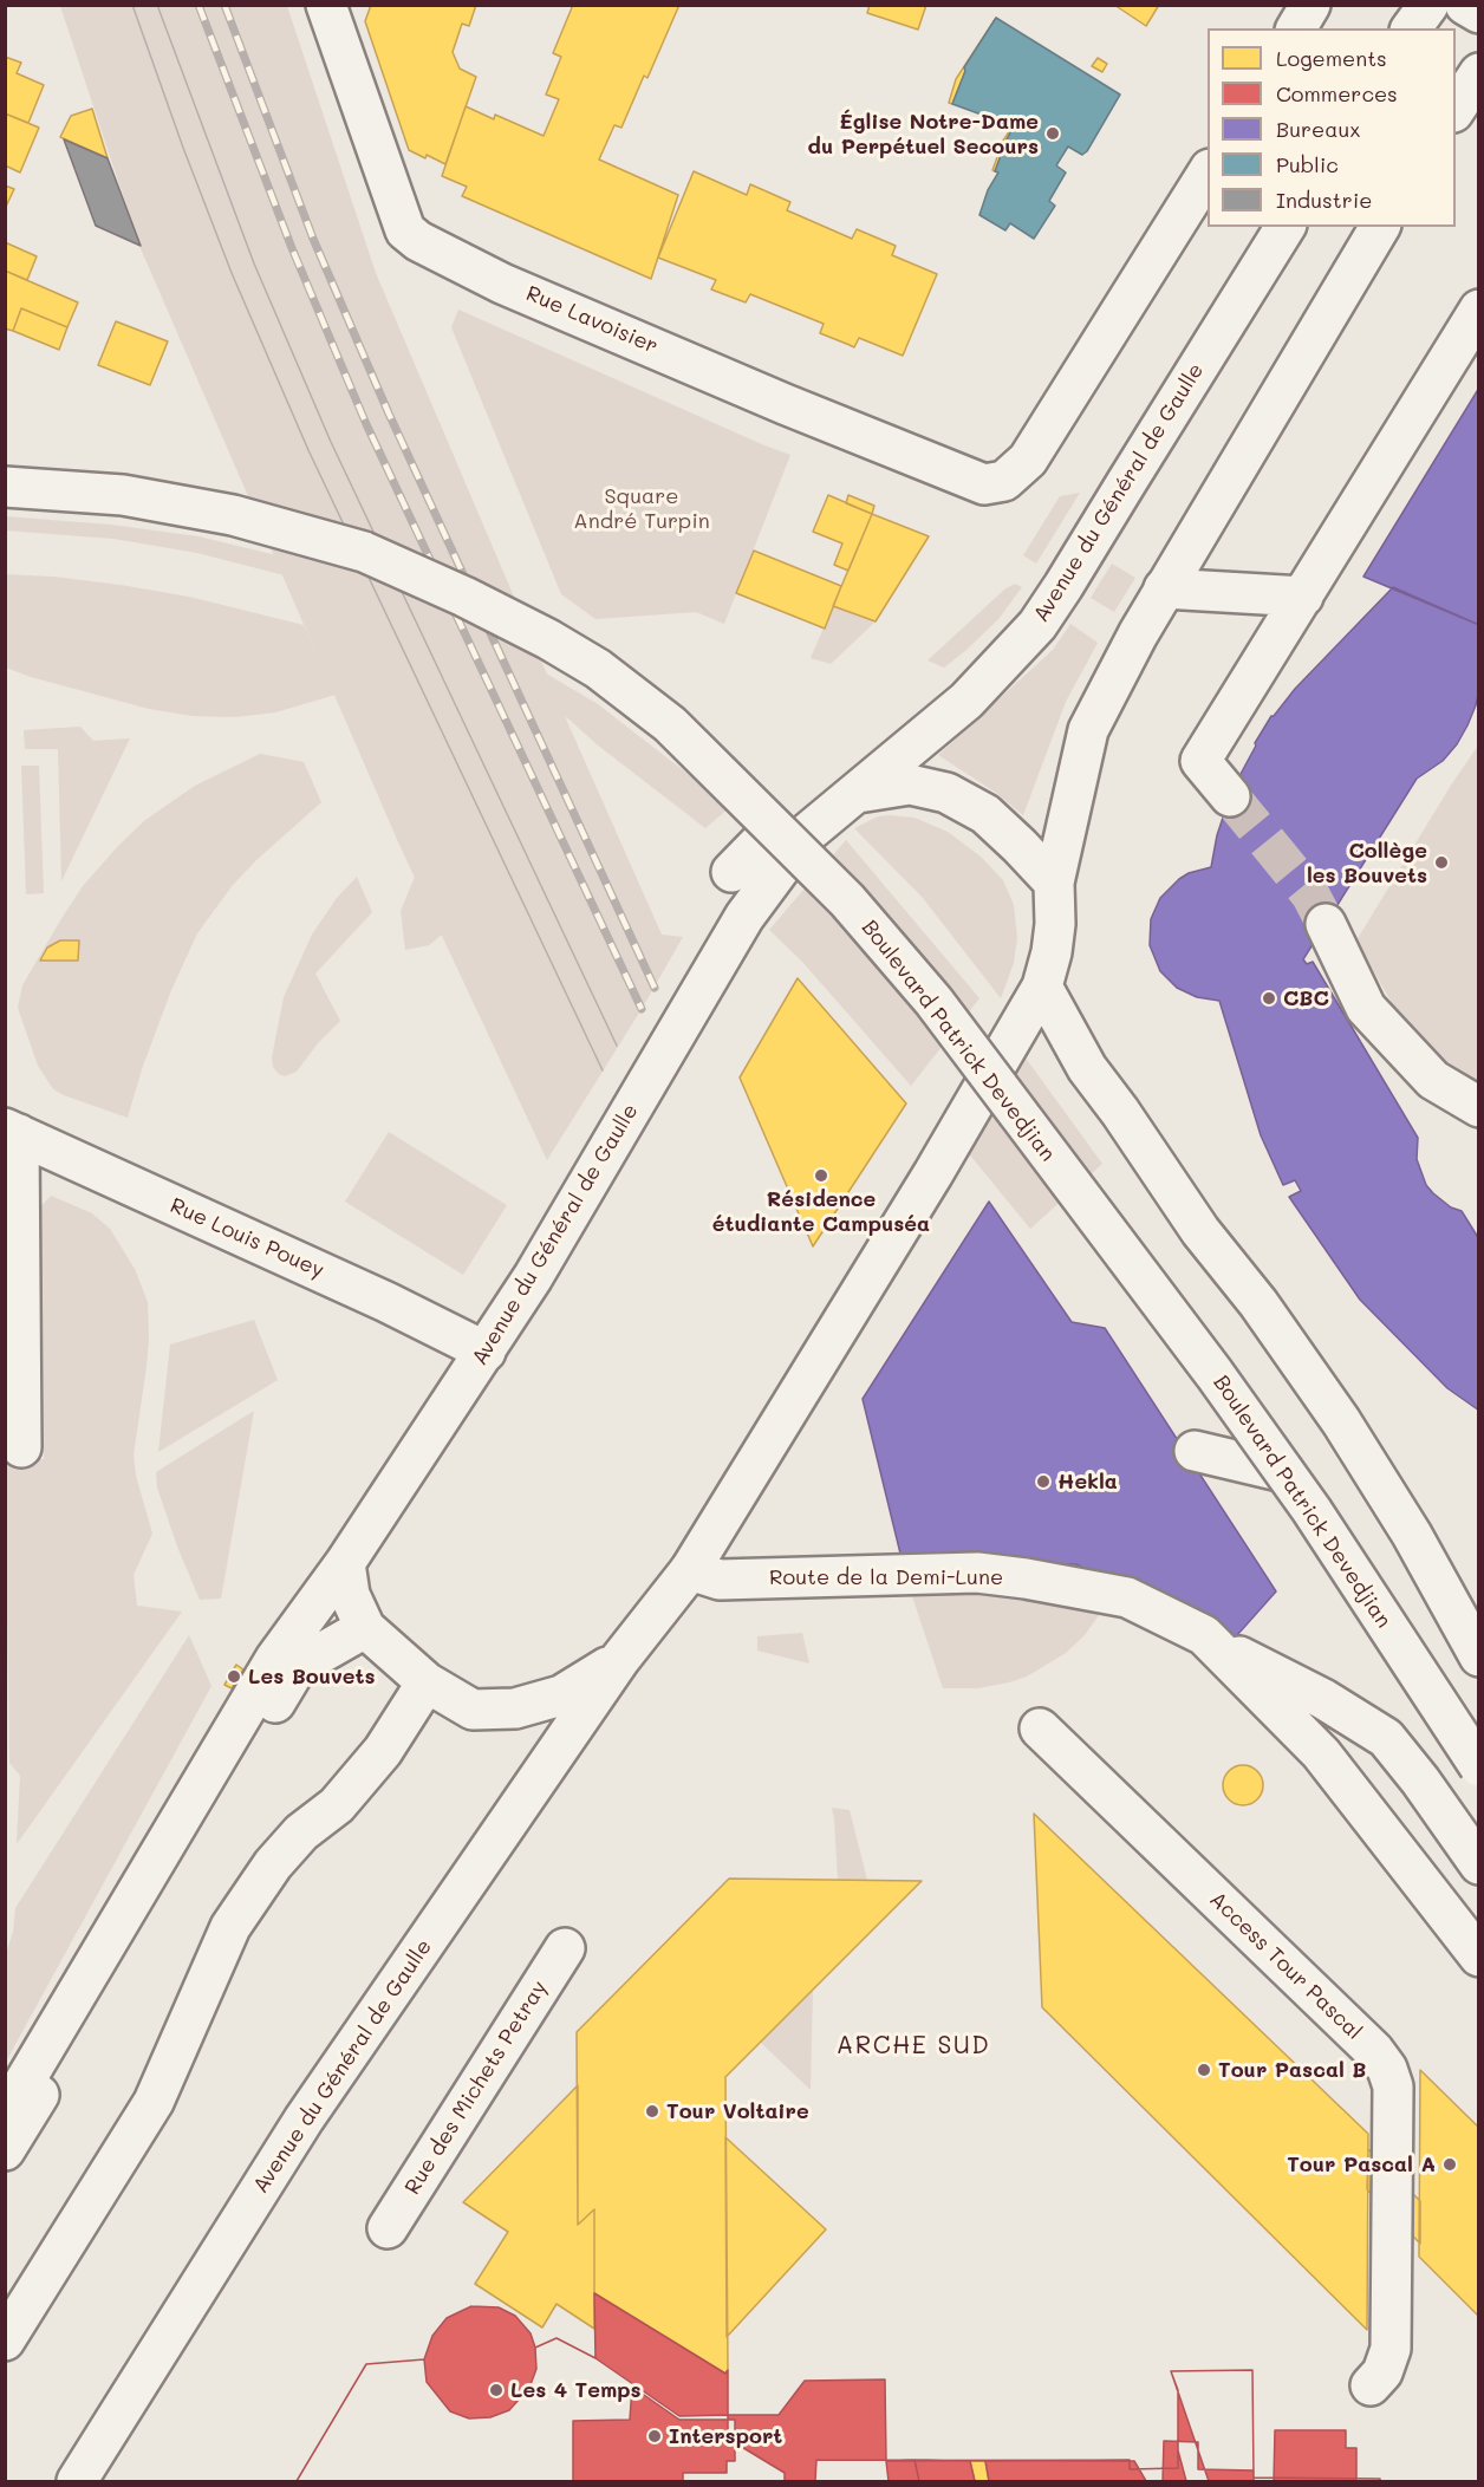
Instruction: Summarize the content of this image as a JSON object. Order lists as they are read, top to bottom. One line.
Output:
{"streets":{"main road":["Rue Lavoisier","Avenue du Général de Gaulle","Boulevard Patrick Devedjian","Rue Louis Pouey","Route de la Demi-Lune","Access Tour Pascal","Rue des Michets Petray"]},"crossings":[["Avenue du Général de Gaulle","Rue Louis Pouey"],["Avenue du Général de Gaulle","Route de la Demi-Lune"]],"districts":["ARCHE SUD"],"parks":["Square André Turpin"],"places":["Église Notre-Dame du Perpétuel Secours","Collège les Bouvets","CBC","Résidence étudiante Campuséa","Hekla","Les Bouvets","Tour Pascal B","Tour Voltaire","Tour Pascal A","Les 4 Temps","Intersport"],"legend":["Logements","Commerces","Bureaux","Public","Industrie"]}
